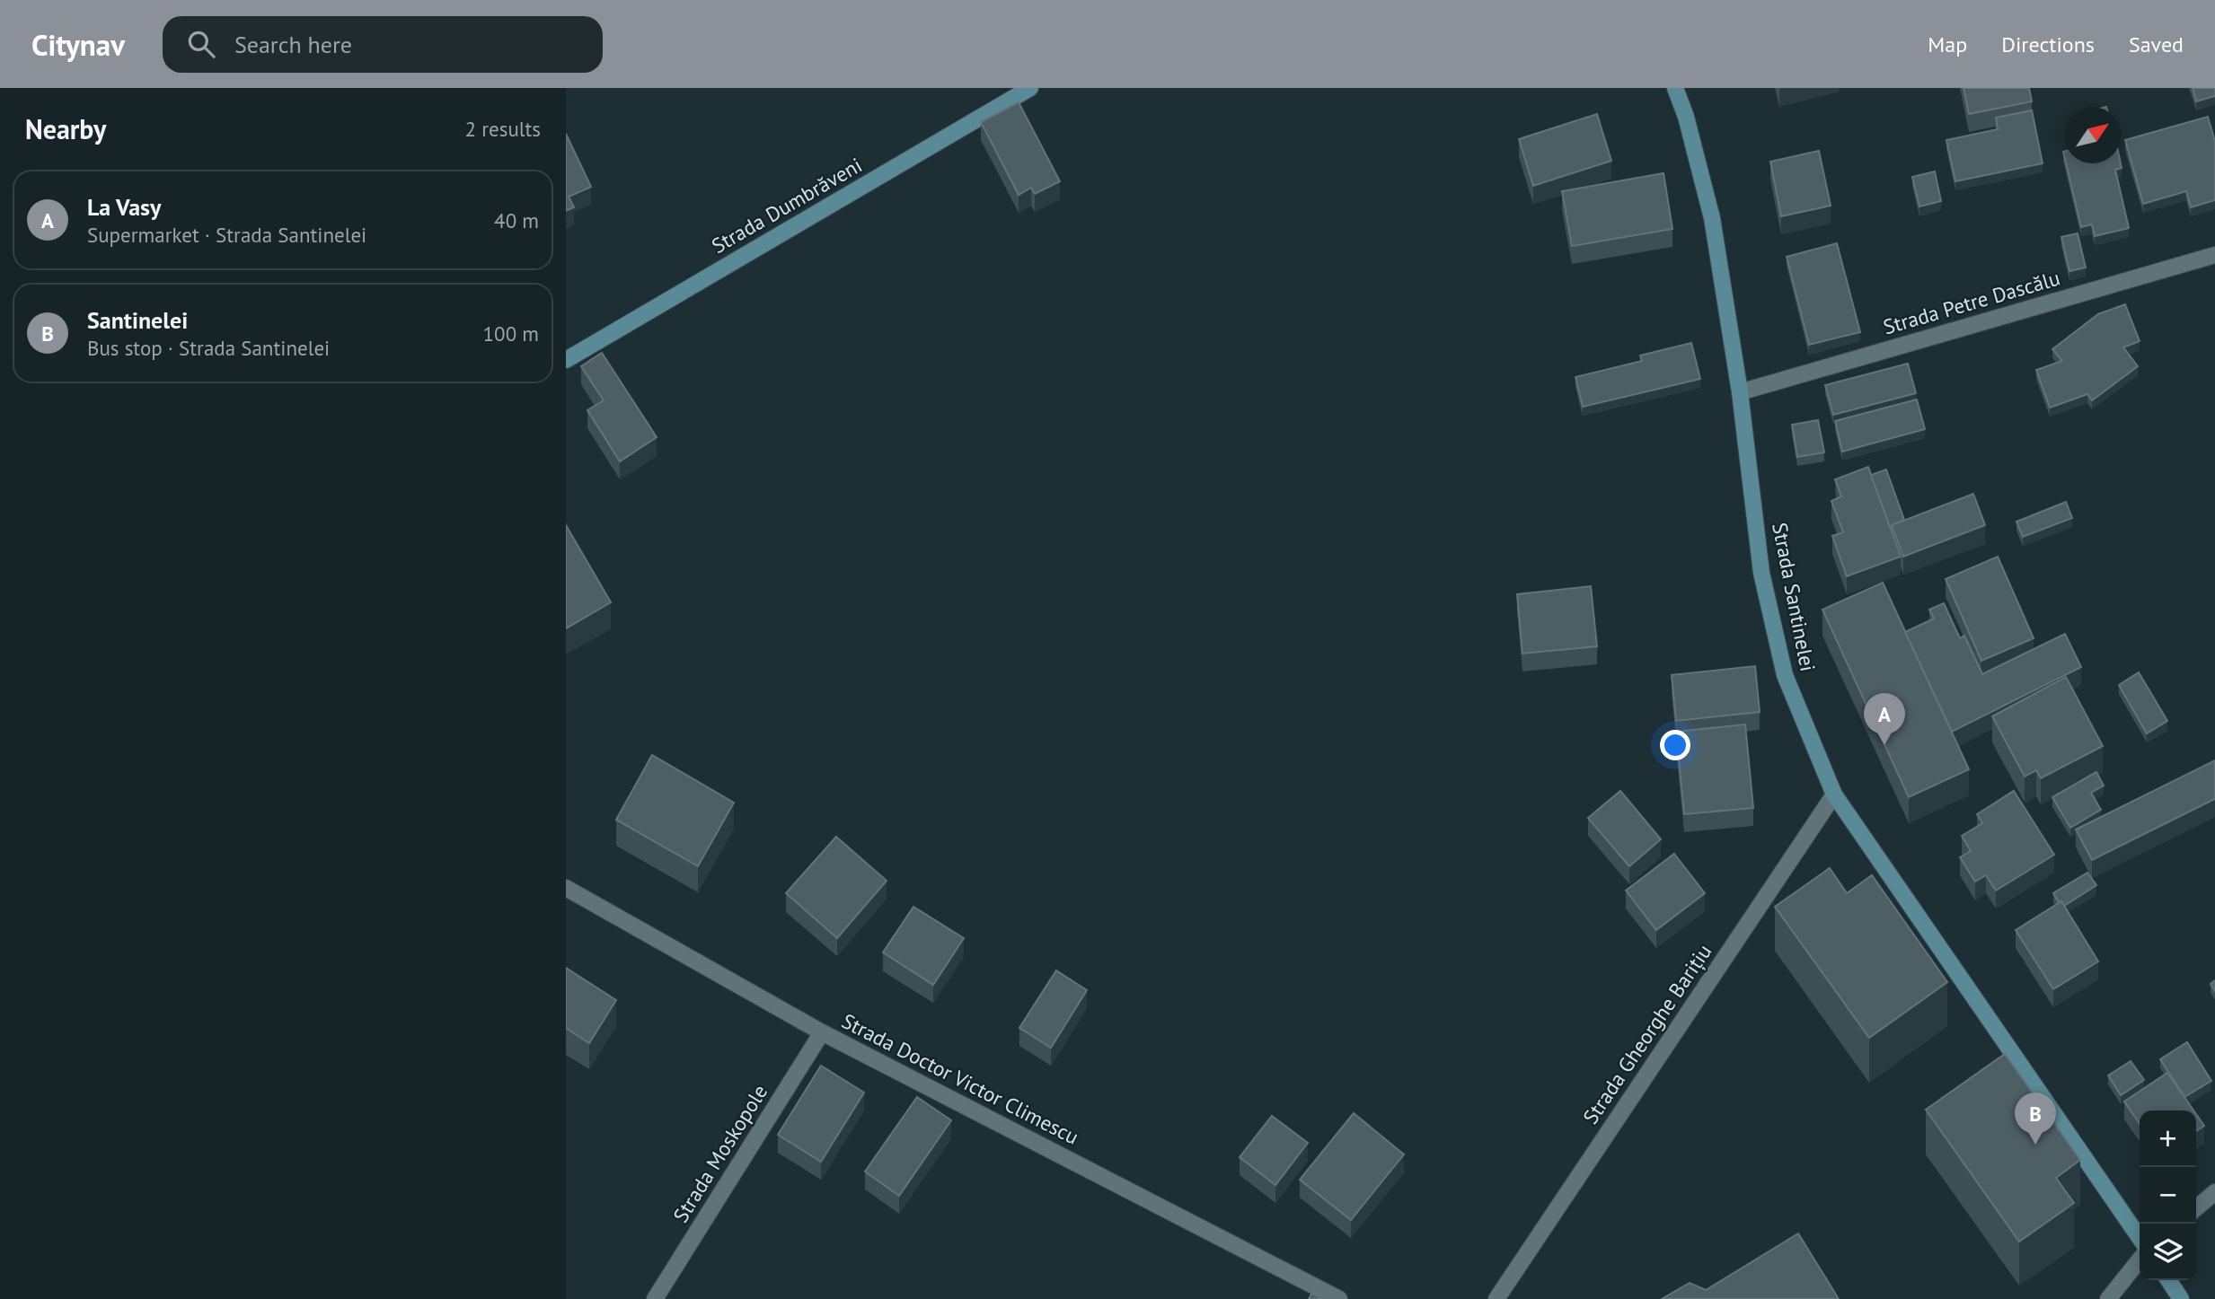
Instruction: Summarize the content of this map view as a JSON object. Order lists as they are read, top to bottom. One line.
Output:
{"streets":{"street":["Strada Dumbrăveni","Strada Petre Dascălu","Strada Santinelei","Strada Gheorghe Barițiu","Strada Doctor Victor Climescu","Strada Moskopole"]},"crossings":[["Strada Petre Dascălu","Strada Santinelei"],["Strada Santinelei","Strada Gheorghe Barițiu"],["Strada Doctor Victor Climescu","Strada Moskopole"]],"north":"top right","page":{"header":"Citynav","search":"Search here","nav":["Map","Directions","Saved"],"heading":["Nearby","2 results"],"list":[{"mark":"A","name":"La Vasy","note":"Supermarket · Strada Santinelei","value":"40 m"},{"mark":"B","name":"Santinelei","note":"Bus stop · Strada Santinelei","value":"100 m"}],"pins":["A","B"],"map_buttons":["+","−"]}}
